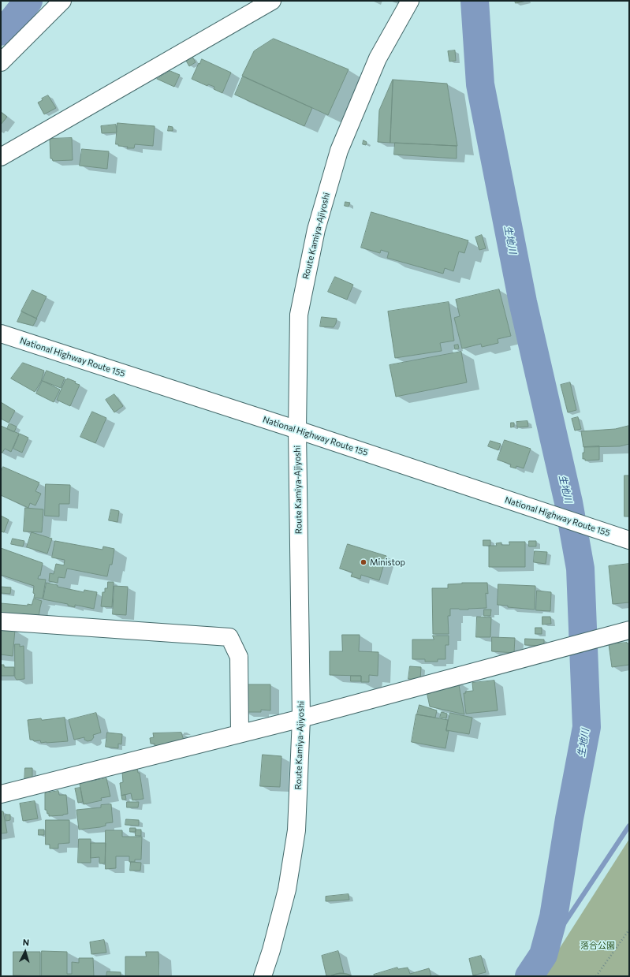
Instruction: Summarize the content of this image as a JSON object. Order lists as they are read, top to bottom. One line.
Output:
{"streets":{"main road":["Route Kamiya-Ajiyoshi","National Highway Route 155"]},"crossings":[["Route Kamiya-Ajiyoshi","National Highway Route 155"]],"water":["生地川"],"parks":["落合公園"],"places":["Ministop"],"north":"top"}
